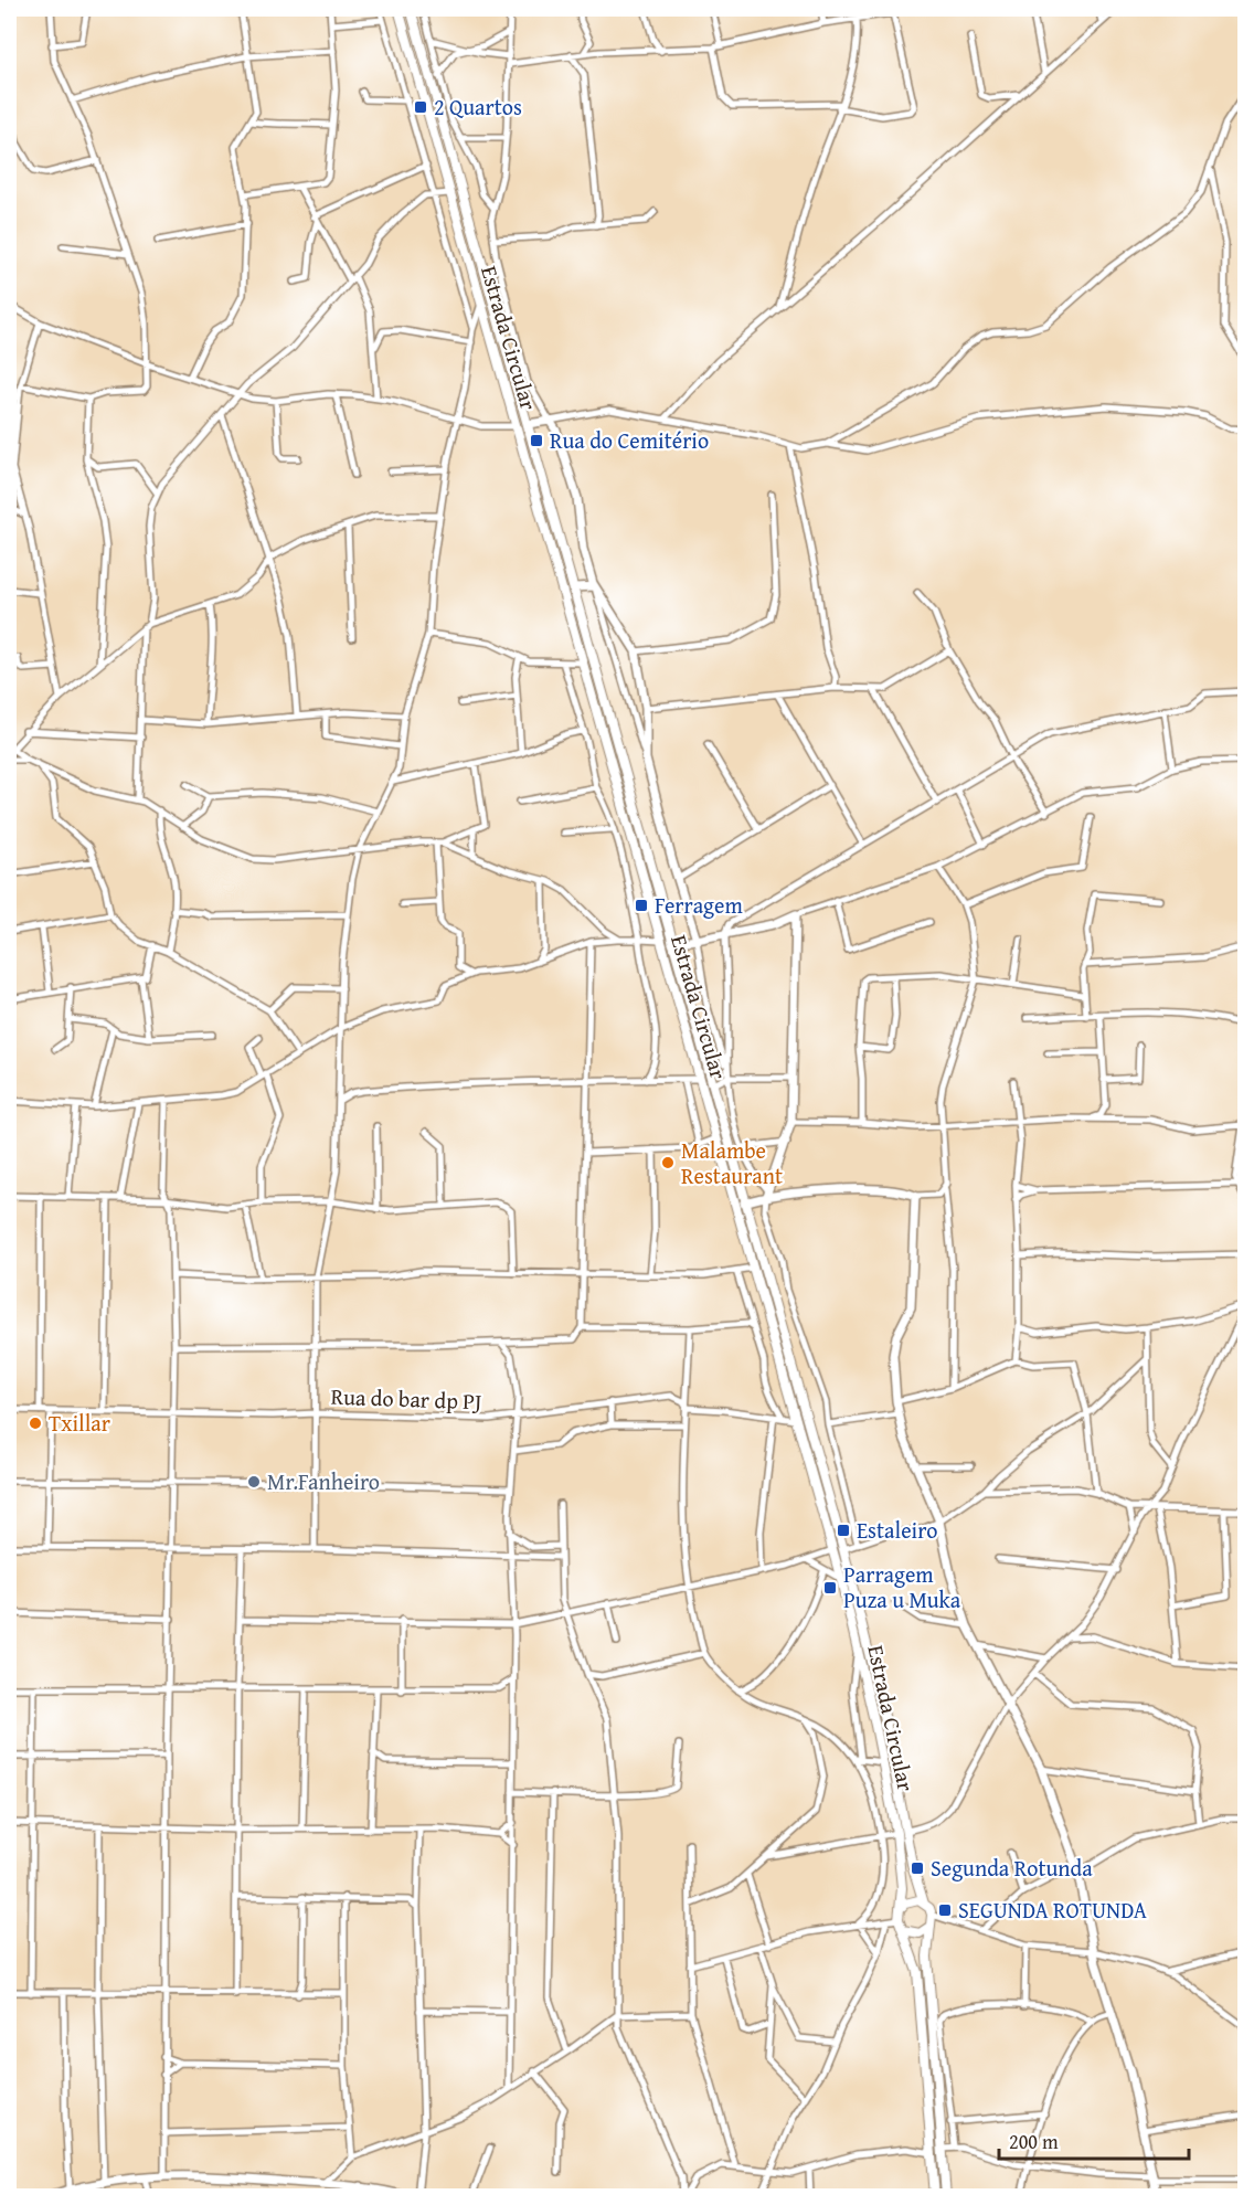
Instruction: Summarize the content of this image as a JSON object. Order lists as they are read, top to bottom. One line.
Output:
{"streets":{"main road":["Estrada Circular"],"street":["Rua do bar dp PJ"]},"crossings":[["Estrada Circular","Rua do bar dp PJ"]],"places":{"transit":["2 Quartos","Rua do Cemitério","Ferragem","Estaleiro","Parragem Puza u Muka","Segunda Rotunda","SEGUNDA ROTUNDA"],"other":["Malambe Restaurant","Txillar","Mr.Fanheiro"]},"scale_bar":"200 m"}
